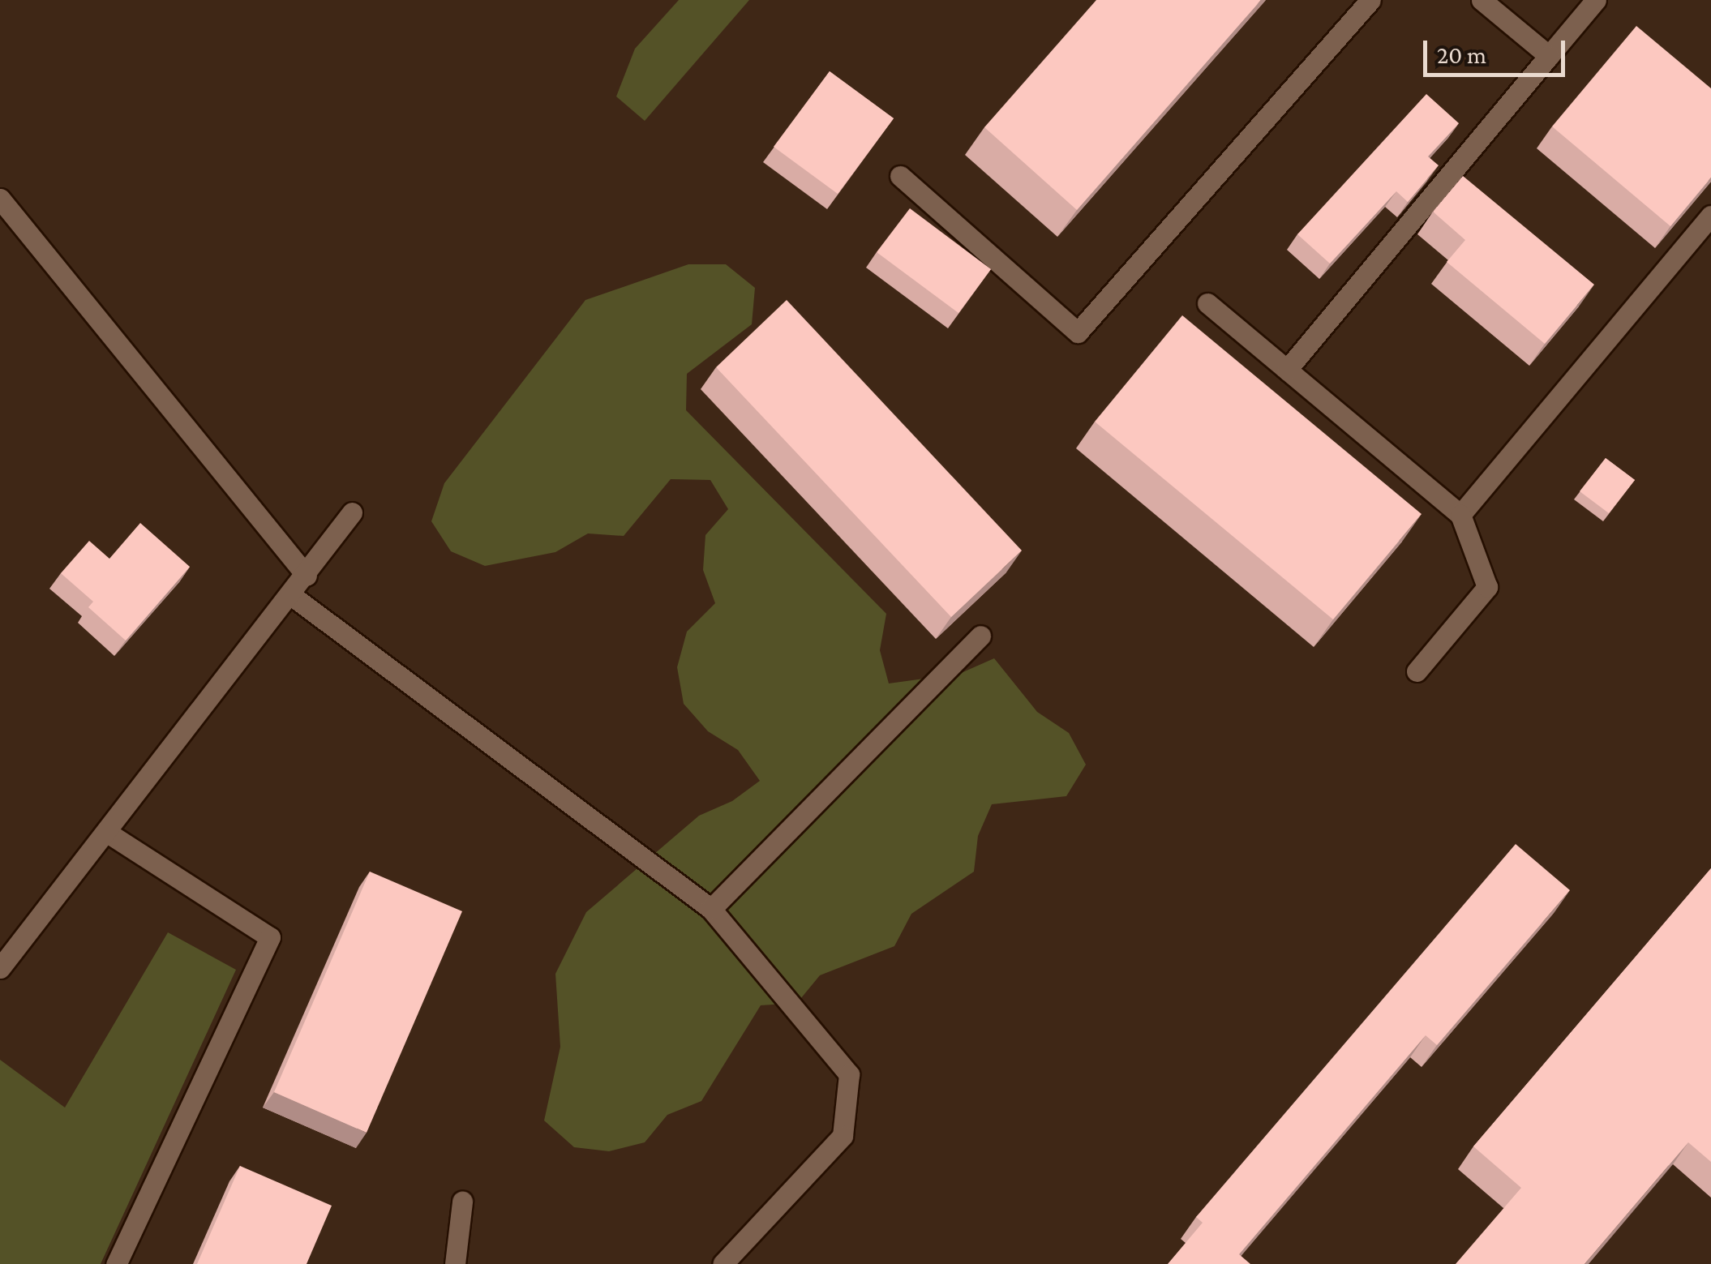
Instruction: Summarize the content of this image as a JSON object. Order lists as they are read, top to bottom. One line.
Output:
{"scale_bar":"20 m"}
